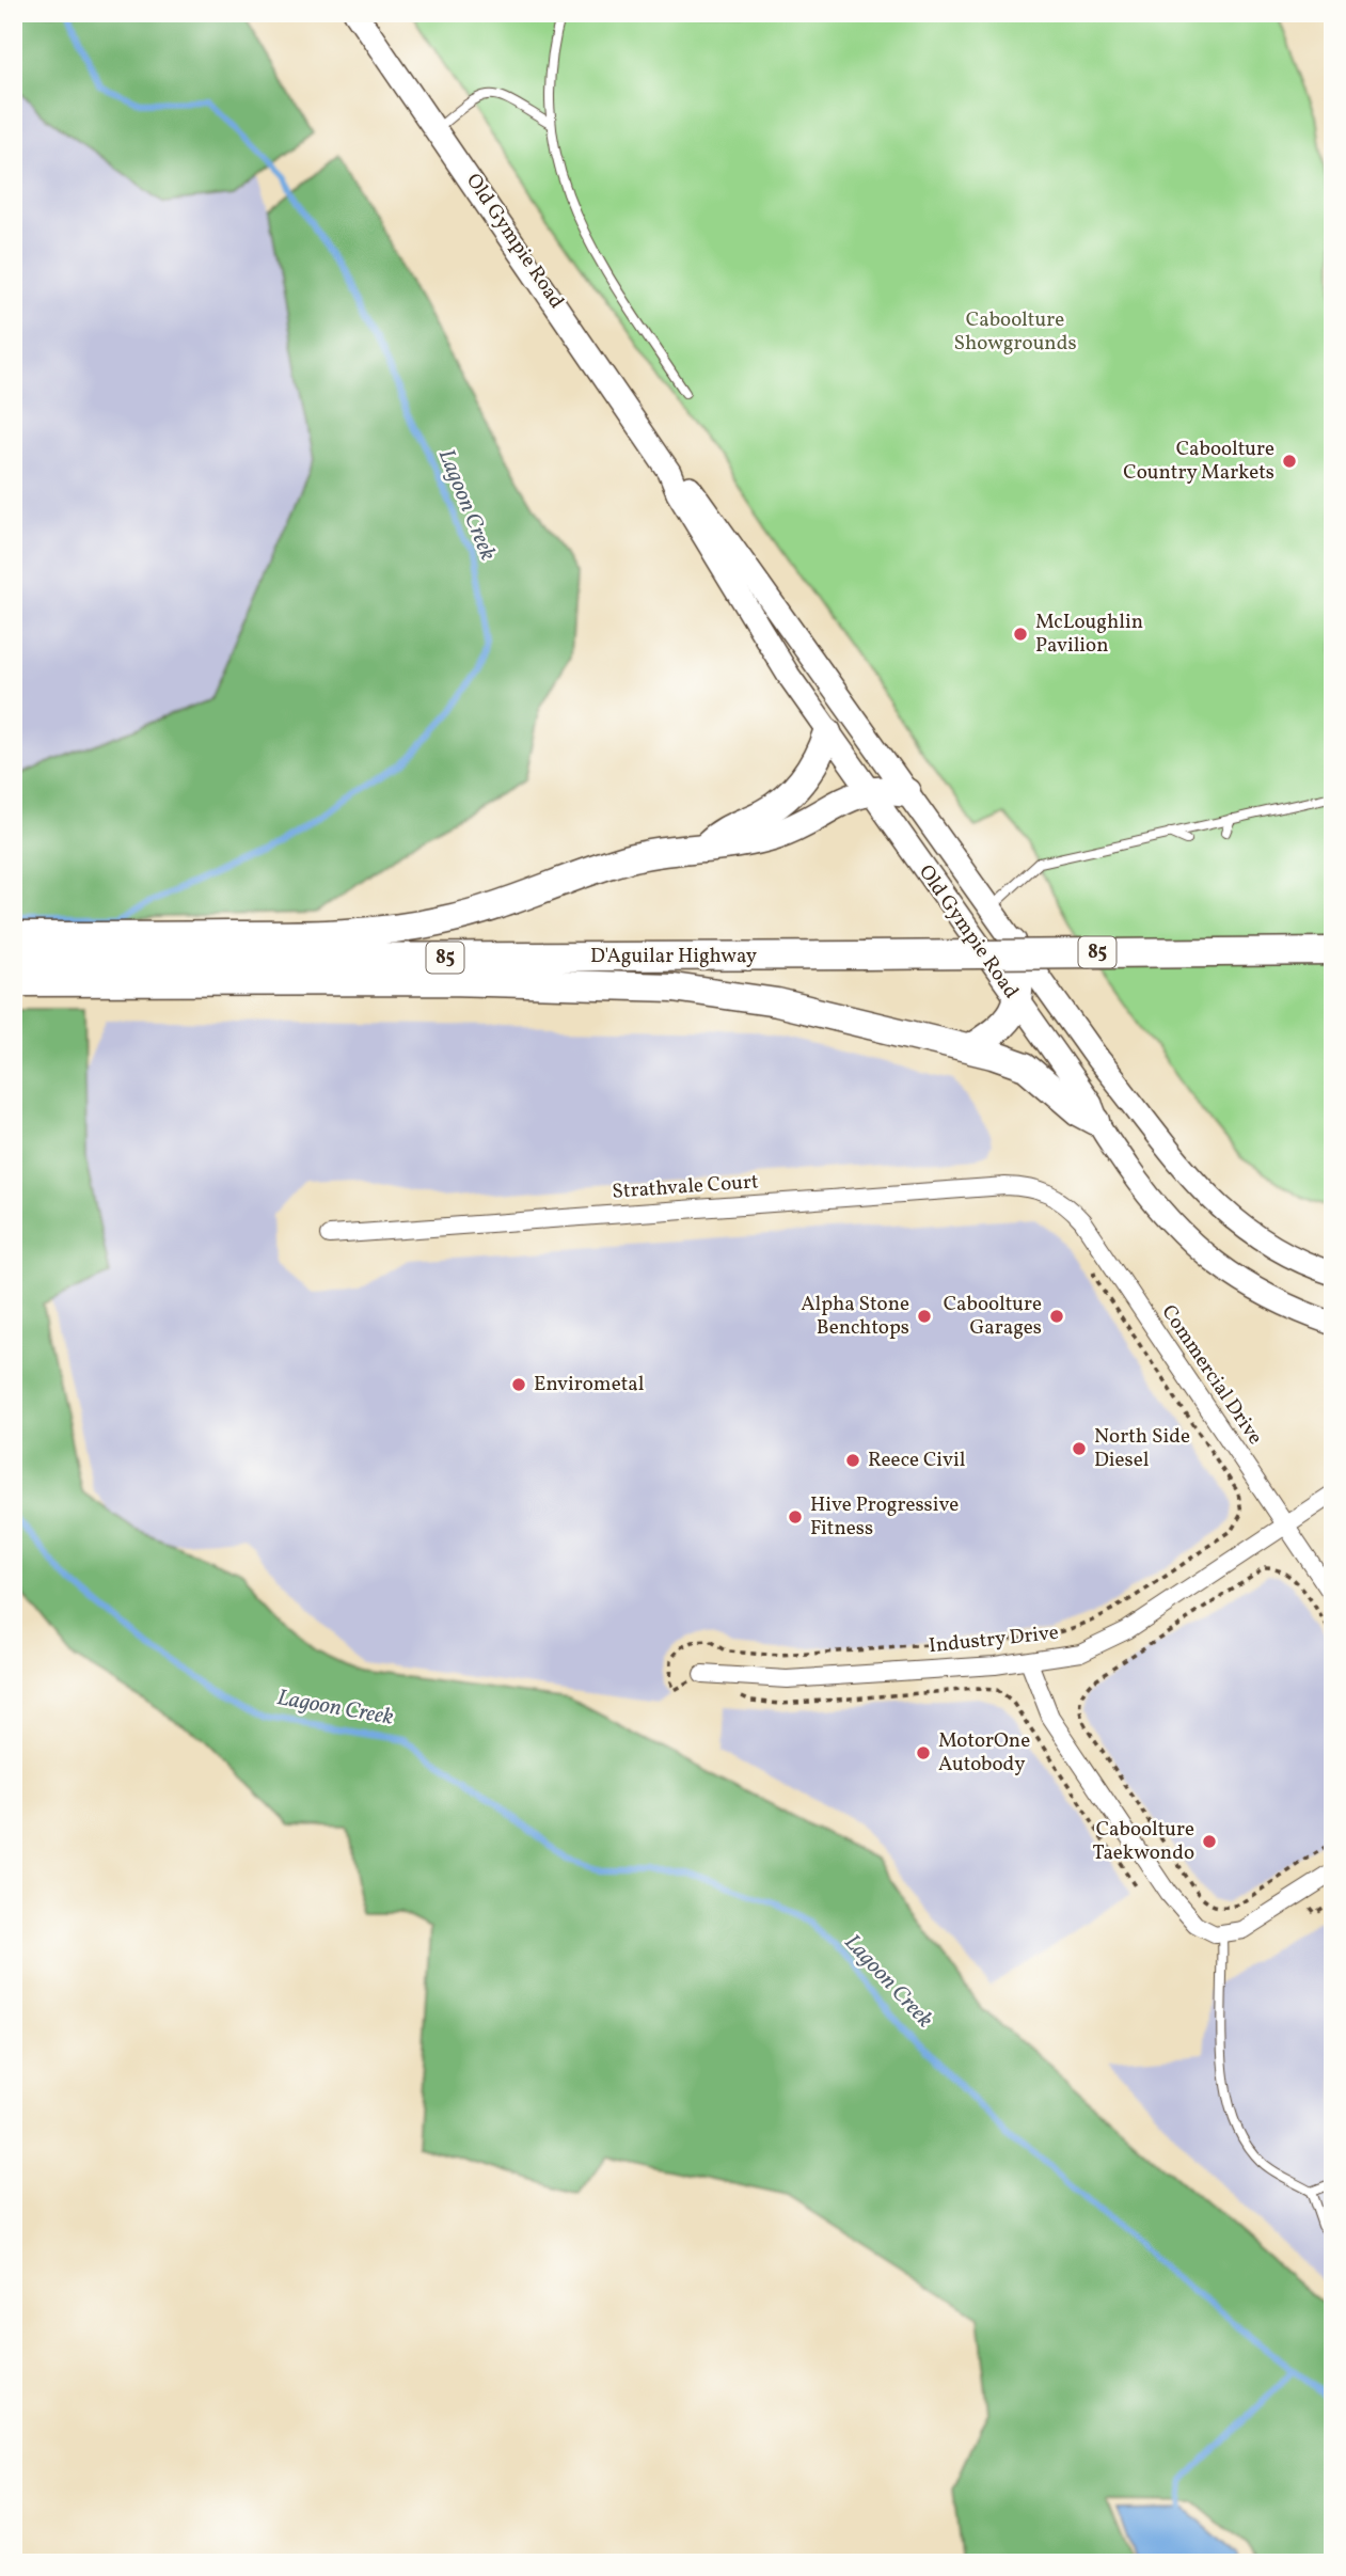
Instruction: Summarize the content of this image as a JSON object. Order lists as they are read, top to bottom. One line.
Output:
{"streets":{"highway":["85","D'Aguilar Highway"],"main road":["Old Gympie Road"],"street":["Strathvale Court","Commercial Drive","Industry Drive"]},"crossings":[["Strathvale Court","Commercial Drive"],["Commercial Drive","Industry Drive"]],"water":["Lagoon Creek"],"parks":["Caboolture Showgrounds"],"places":["Caboolture Country Markets","McLoughlin Pavilion","Alpha Stone Benchtops","Caboolture Garages","Envirometal","North Side Diesel","Reece Civil","Hive Progressive Fitness","MotorOne Autobody","Caboolture Taekwondo"]}
